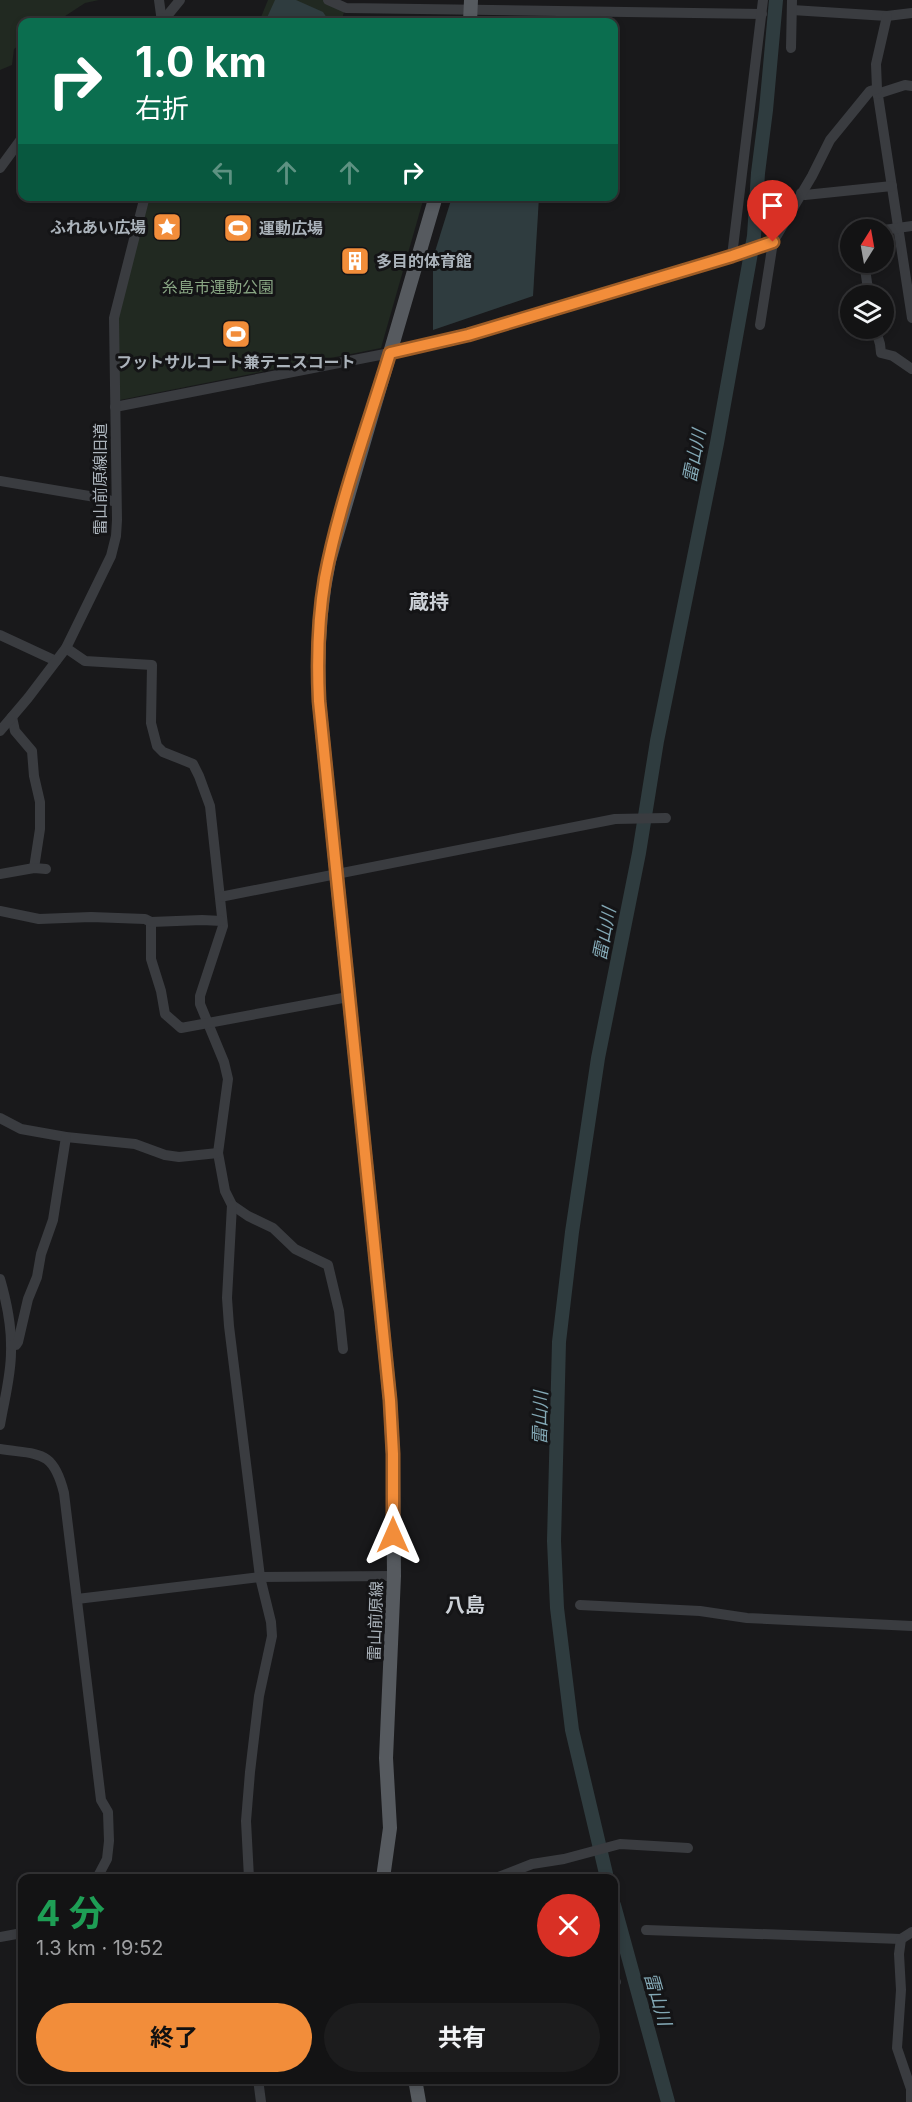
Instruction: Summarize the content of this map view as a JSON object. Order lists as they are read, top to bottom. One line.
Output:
{"streets":{"main road":["雷山前原線"],"street":["雷山前原線旧道"]},"districts":["蔵持","八島"],"water":["雷山川"],"parks":["糸島市運動公園"],"places":{"place":["ふれあい広場"],"sports":["運動広場","フットサルコート兼テニスコート"],"building":["多目的体育館"]},"north":"top","page":{"turn":["1.0 km","右折"],"heading":["4 分","1.3 km · 19:52"],"buttons":["終了","共有"]}}
